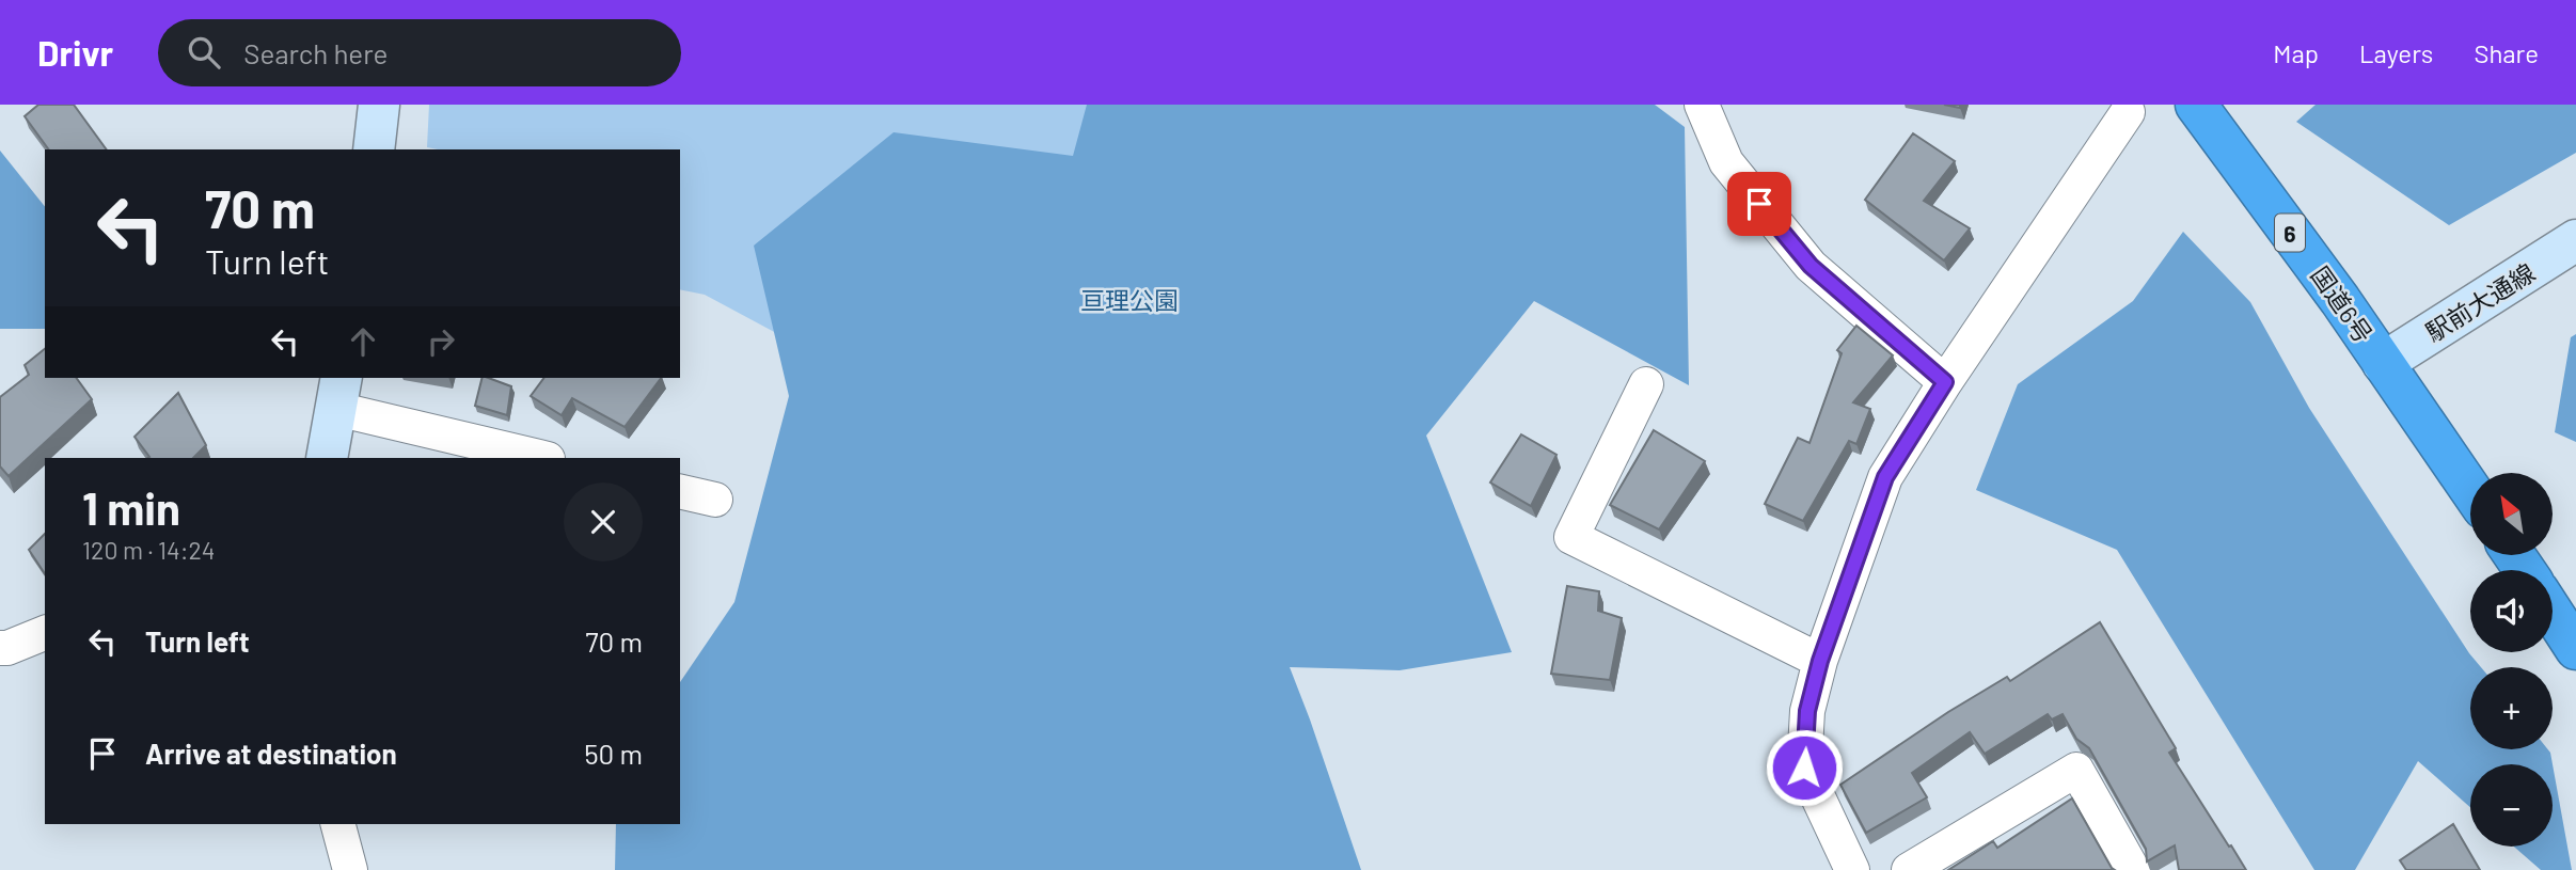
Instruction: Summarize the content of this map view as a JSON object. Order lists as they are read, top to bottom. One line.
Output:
{"streets":{"highway":["6","国道6号"],"main road":["駅前大通線"]},"crossings":[["駅前大通線","国道6号"]],"parks":["亘理公園"],"north":"top left","page":{"header":"Drivr","search":"Search here","nav":["Map","Layers","Share"],"turn":["70 m","Turn left"],"heading":["1 min","120 m · 14:24"],"map_buttons":["+","−"],"list":[{"name":"Turn left","value":"70 m"},{"name":"Arrive at destination","value":"50 m"}]}}
